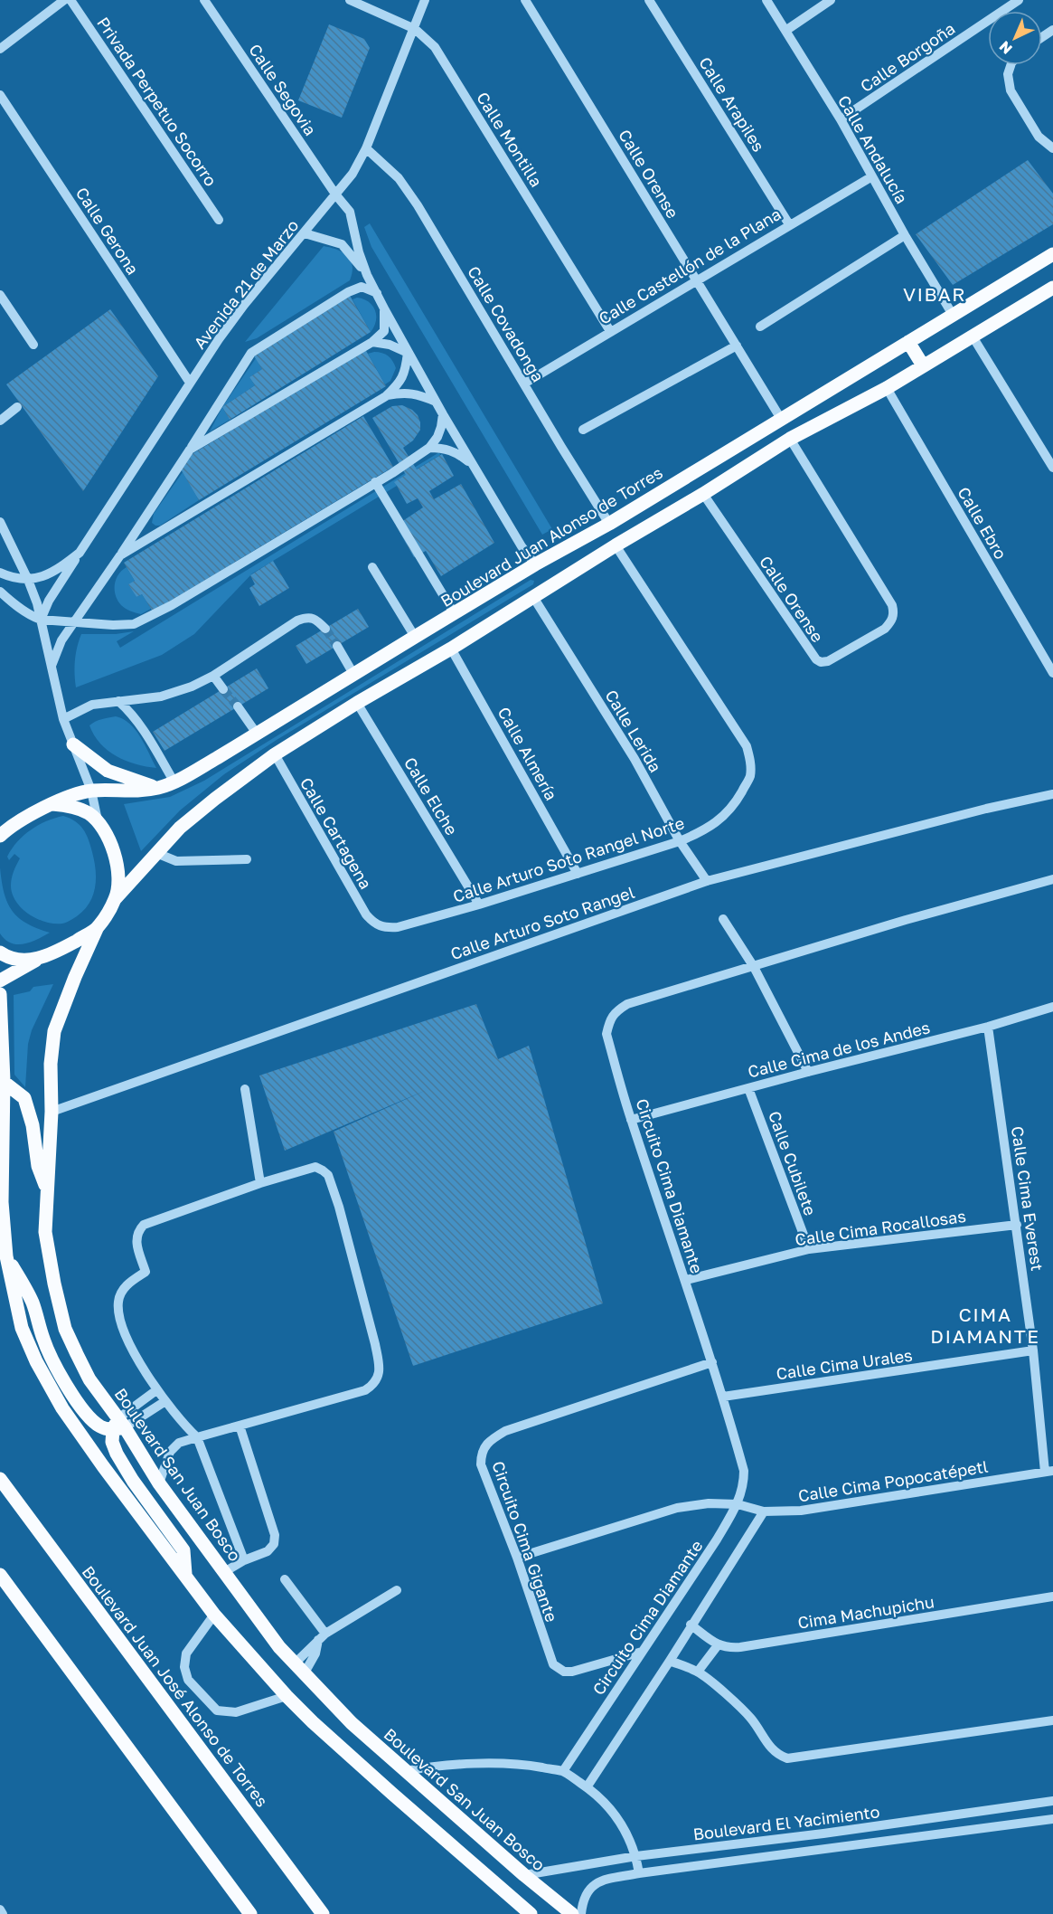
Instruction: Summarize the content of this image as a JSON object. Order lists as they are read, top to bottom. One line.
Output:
{"streets":{"main road":["Boulevard Juan Alonso de Torres","Boulevard San Juan Bosco","Boulevard Juan José Alonso de Torres"],"street":["Calle Borgoña","Calle Segovia","Privada Perpetuo Socorro","Calle Arapiles","Calle Montilla","Calle Andalucía","Calle Orense","Calle Gerona","Calle Castellón de la Plana","Avenida 21 de Marzo","Calle Covadonga","Calle Ebro","Calle Lerida","Calle Almería","Calle Elche","Calle Cartagena","Calle Arturo Soto Rangel Norte","Calle Arturo Soto Rangel","Calle Cima de los Andes","Calle Cubilete","Circuito Cima Diamante","Calle Cima Everest","Calle Cima Rocallosas","Calle Cima Urales","Calle Cima Popocatépetl","Circuito Cima Gigante","Cima Machupichu","Boulevard El Yacimiento"]},"crossings":[["Calle Borgoña","Calle Andalucía"],["Calle Segovia","Avenida 21 de Marzo"],["Calle Arapiles","Calle Castellón de la Plana"],["Calle Montilla","Calle Castellón de la Plana"],["Calle Montilla","Avenida 21 de Marzo"],["Calle Andalucía","Calle Castellón de la Plana"],["Calle Andalucía","Boulevard Juan Alonso de Torres"],["Calle Orense","Calle Castellón de la Plana"],["Calle Orense","Boulevard Juan Alonso de Torres"],["Calle Gerona","Avenida 21 de Marzo"],["Calle Castellón de la Plana","Calle Covadonga"],["Avenida 21 de Marzo","Calle Covadonga"],["Calle Covadonga","Boulevard Juan Alonso de Torres"],["Calle Lerida","Calle Arturo Soto Rangel Norte"],["Calle Lerida","Calle Arturo Soto Rangel"],["Calle Almería","Calle Arturo Soto Rangel Norte"],["Calle Elche","Calle Arturo Soto Rangel Norte"],["Calle Cartagena","Calle Arturo Soto Rangel Norte"],["Calle Arturo Soto Rangel","Boulevard San Juan Bosco"],["Calle Cima de los Andes","Calle Cubilete"],["Calle Cima de los Andes","Circuito Cima Diamante"],["Calle Cima de los Andes","Calle Cima Everest"],["Calle Cubilete","Calle Cima Rocallosas"],["Circuito Cima Diamante","Calle Cima Rocallosas"],["Circuito Cima Diamante","Calle Cima Urales"],["Circuito Cima Diamante","Calle Cima Popocatépetl"],["Circuito Cima Diamante","Circuito Cima Gigante"],["Calle Cima Everest","Calle Cima Rocallosas"],["Calle Cima Everest","Calle Cima Urales"],["Calle Cima Everest","Calle Cima Popocatépetl"],["Boulevard San Juan Bosco","Boulevard El Yacimiento"],["Calle Cima Popocatépetl","Circuito Cima Gigante"]],"districts":["VIBAR","CIMA DIAMANTE"],"north":"bottom left"}
